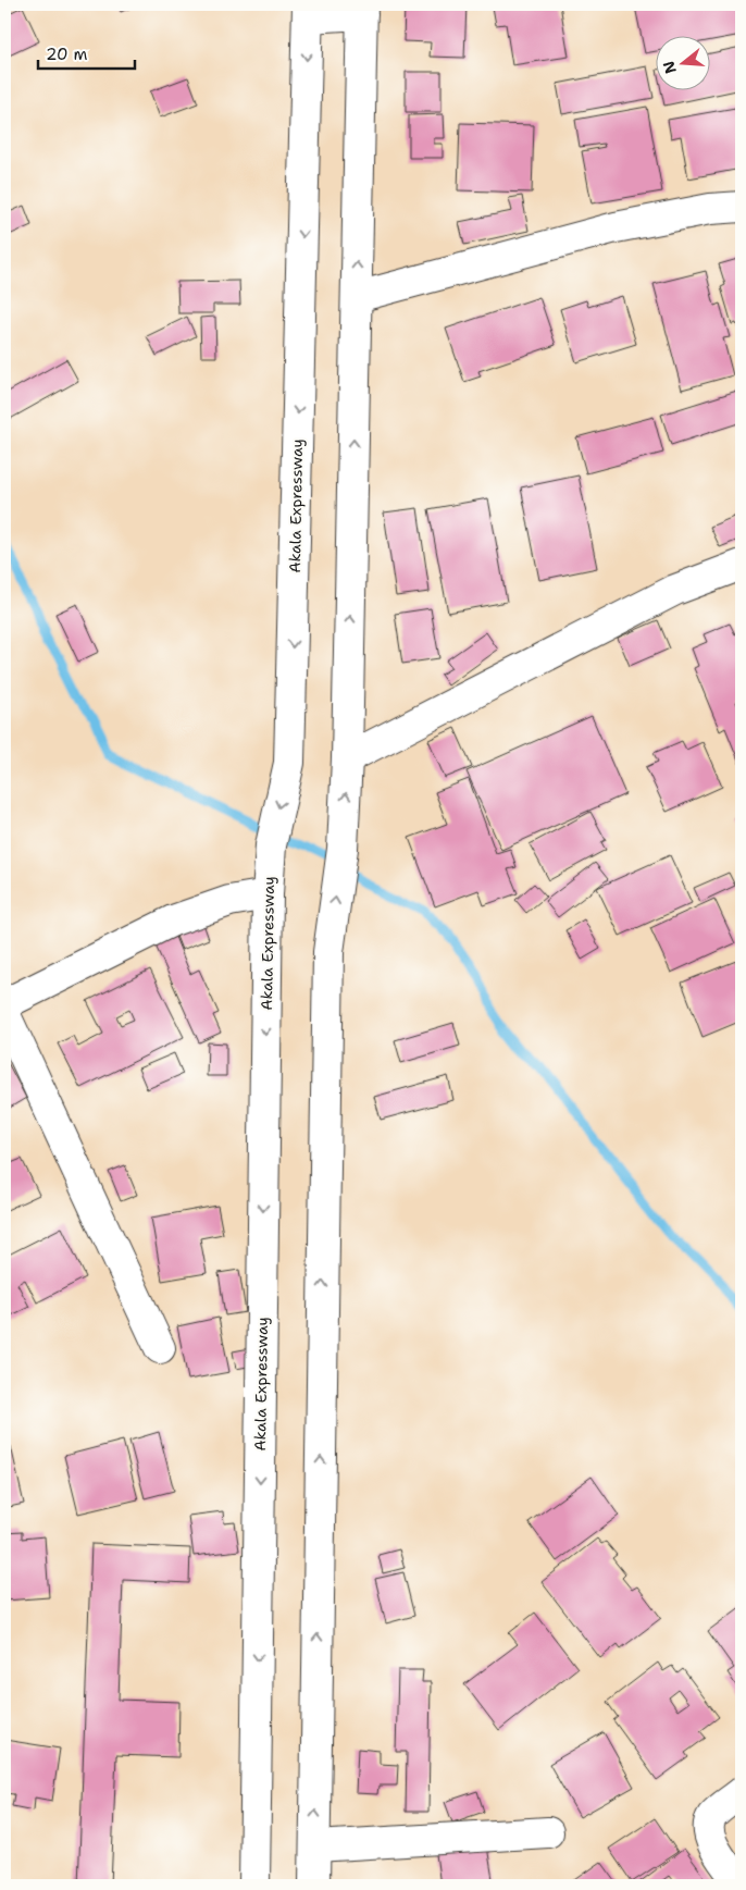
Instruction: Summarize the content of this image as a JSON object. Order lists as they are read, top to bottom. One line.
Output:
{"streets":{"main road":["Akala Expressway"]},"scale_bar":"20 m","north":"left"}
